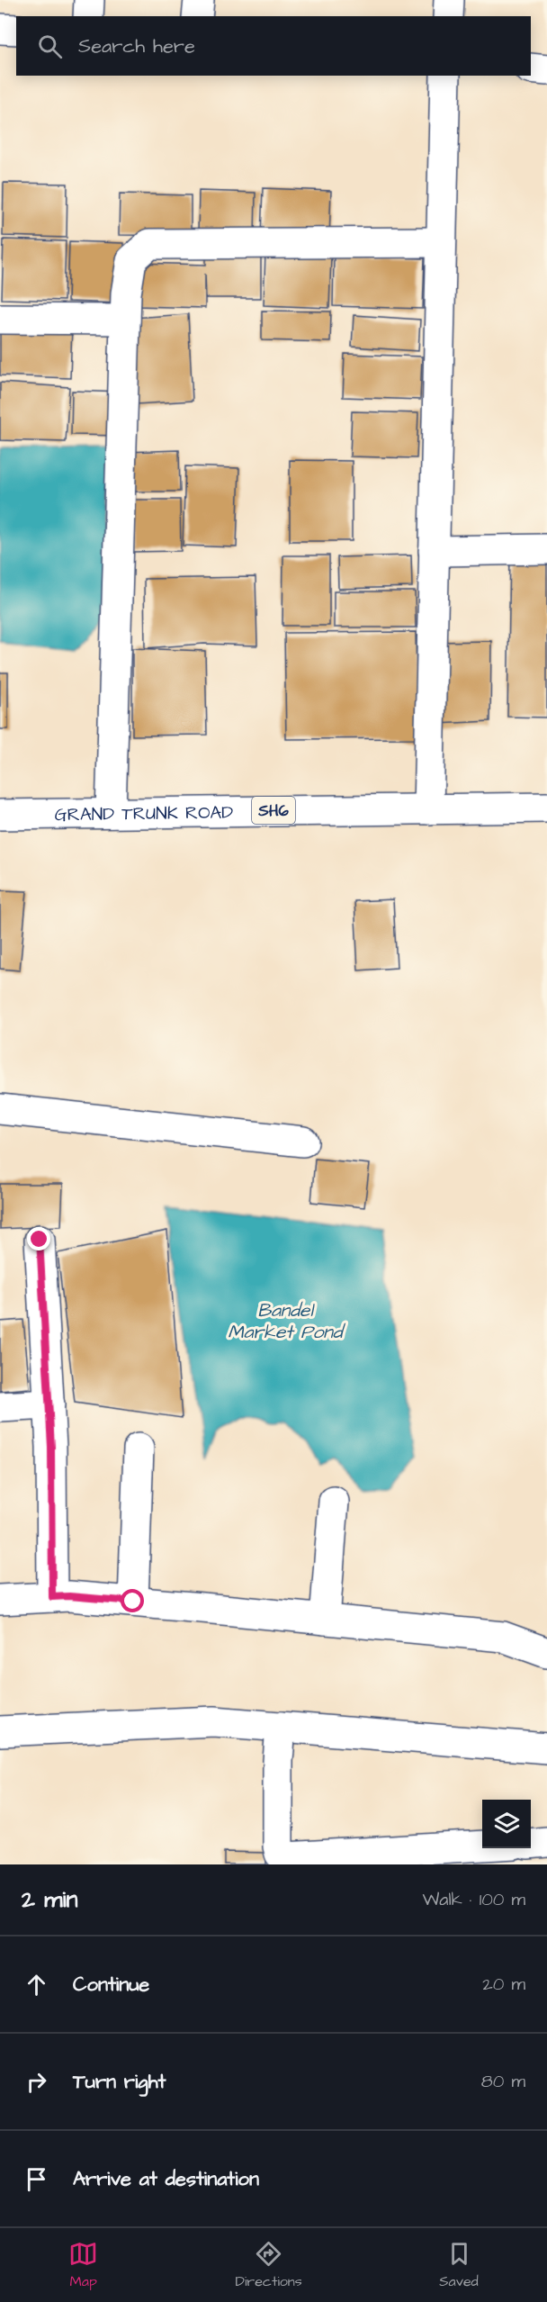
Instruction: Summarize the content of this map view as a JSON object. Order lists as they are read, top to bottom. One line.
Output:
{"streets":{"street":["SH6","GRAND TRUNK ROAD"]},"water":["Bandel Market Pond"],"page":{"search":"Search here","heading":["2 min","Walk · 100 m"],"list":[["Continue","20 m"],["Turn right","80 m"],"Arrive at destination"],"nav":["Map","Directions","Saved"]}}
